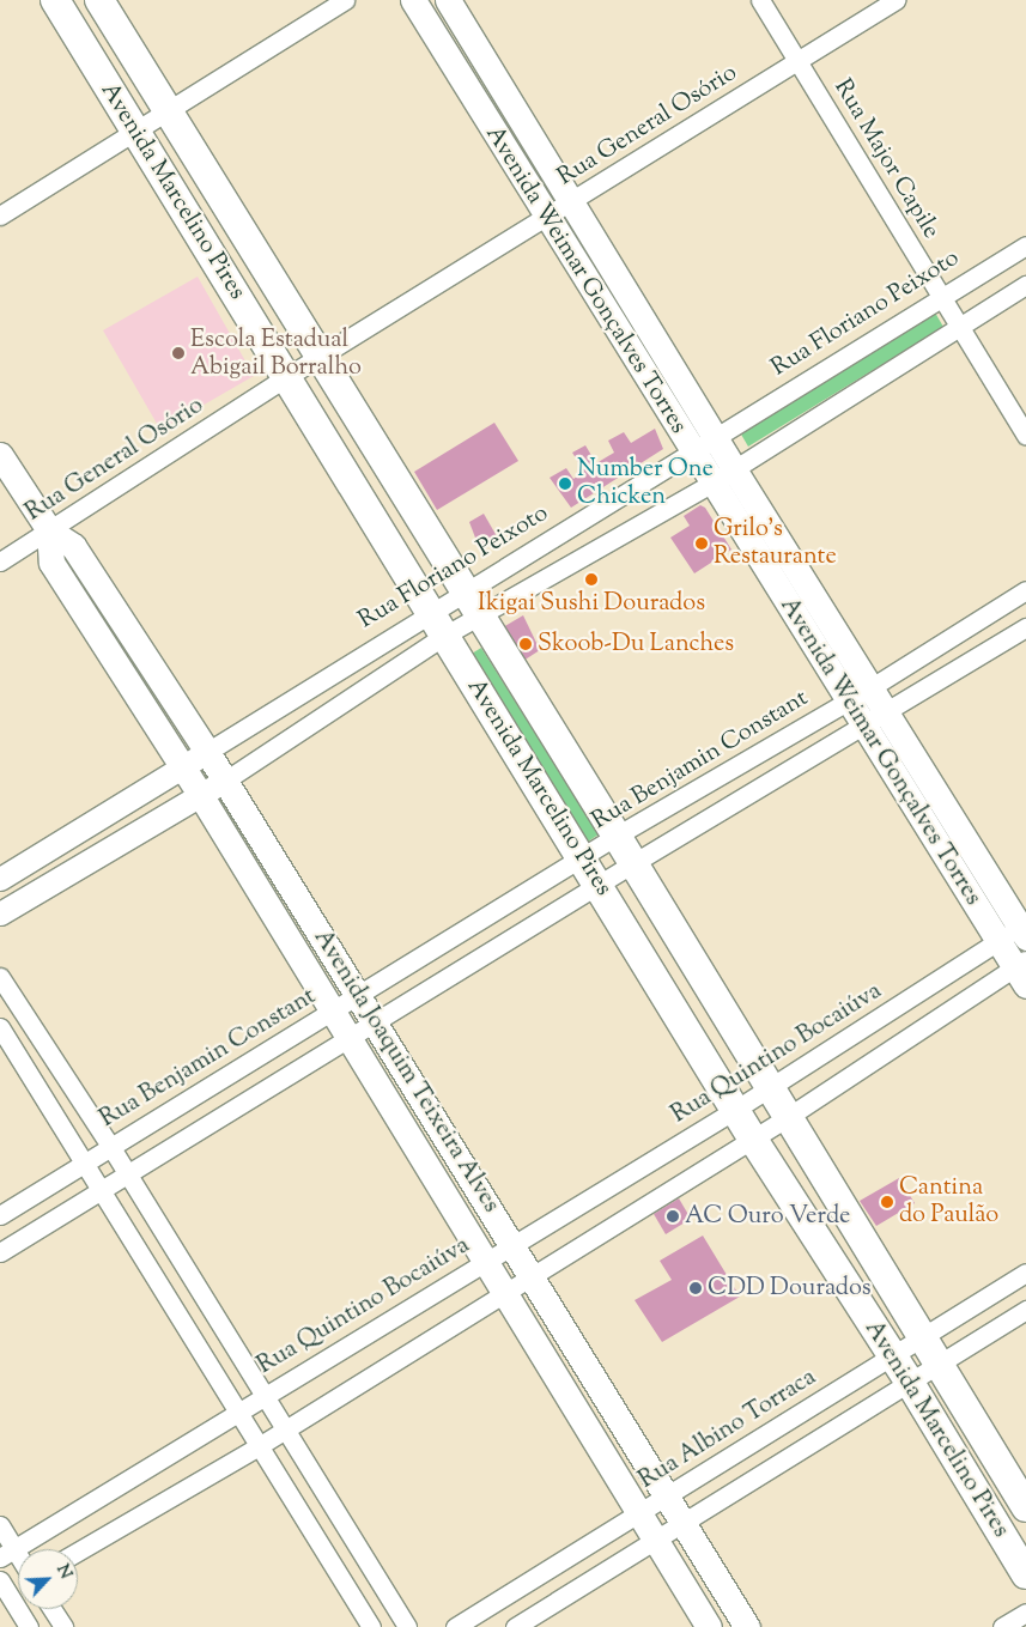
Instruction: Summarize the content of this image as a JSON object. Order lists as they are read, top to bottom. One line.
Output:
{"streets":{"main road":["Avenida Marcelino Pires","Avenida Weimar Gonçalves Torres","Avenida Joaquim Teixeira Alves"],"street":["Rua General Osório","Rua Major Capile","Rua Floriano Peixoto","Rua Benjamin Constant","Rua Quintino Bocaiúva","Rua Albino Torraca"]},"crossings":[["Rua General Osório","Rua Major Capile"],["Rua General Osório","Avenida Marcelino Pires"],["Rua General Osório","Avenida Weimar Gonçalves Torres"],["Rua General Osório","Avenida Joaquim Teixeira Alves"],["Rua Major Capile","Rua Floriano Peixoto"],["Avenida Marcelino Pires","Rua Floriano Peixoto"],["Avenida Marcelino Pires","Rua Benjamin Constant"],["Avenida Marcelino Pires","Rua Quintino Bocaiúva"],["Avenida Marcelino Pires","Rua Albino Torraca"],["Avenida Weimar Gonçalves Torres","Rua Floriano Peixoto"],["Avenida Weimar Gonçalves Torres","Rua Benjamin Constant"],["Avenida Weimar Gonçalves Torres","Rua Quintino Bocaiúva"],["Rua Floriano Peixoto","Avenida Joaquim Teixeira Alves"],["Rua Benjamin Constant","Avenida Joaquim Teixeira Alves"],["Rua Quintino Bocaiúva","Avenida Joaquim Teixeira Alves"],["Avenida Joaquim Teixeira Alves","Rua Albino Torraca"]],"places":["Escola Estadual Abigail Borralho","Number One Chicken","Grilo's Restaurante","Ikigai Sushi Dourados","Skoob-Du Lanches","Cantina do Paulão","AC Ouro Verde","CDD Dourados"],"north":"top right"}
